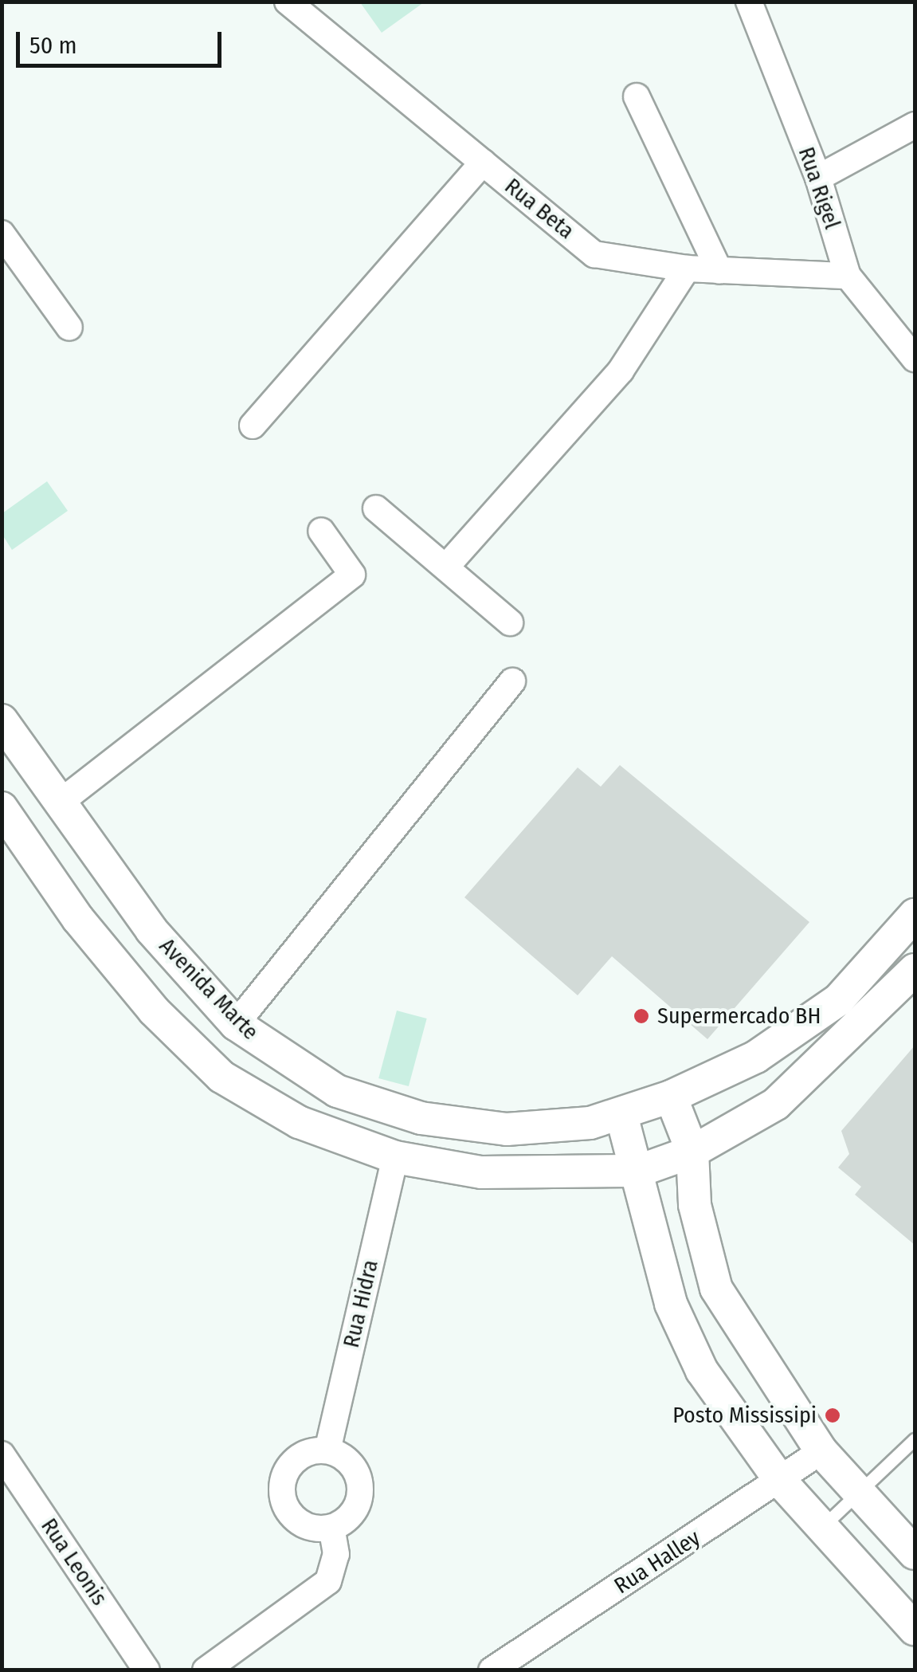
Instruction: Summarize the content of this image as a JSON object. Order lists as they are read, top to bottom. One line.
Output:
{"streets":{"street":["Rua Rigel","Rua Beta","Avenida Marte","Rua Hidra","Rua Leonis","Rua Halley"]},"crossings":[["Rua Rigel","Rua Beta"]],"places":["Supermercado BH","Posto Mississipi"],"scale_bar":"50 m"}
